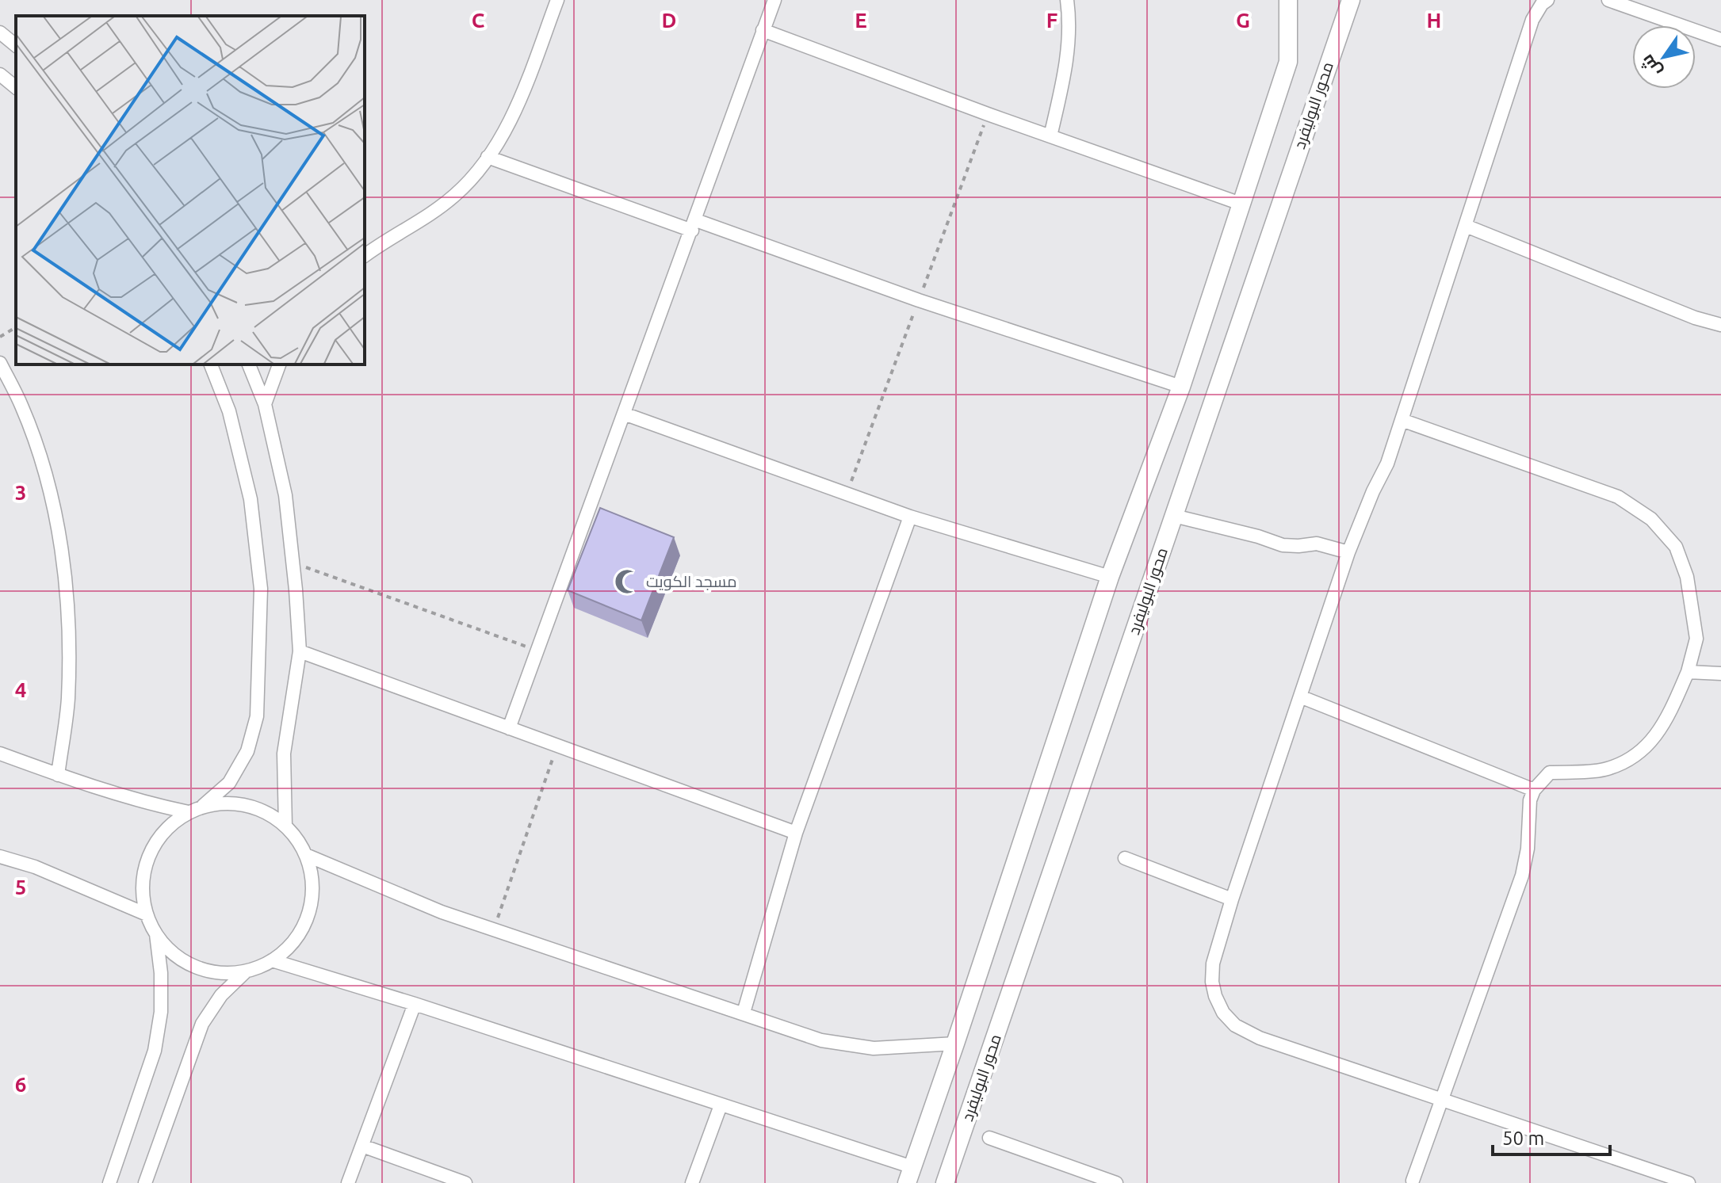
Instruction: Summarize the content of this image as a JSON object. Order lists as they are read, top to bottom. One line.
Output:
{"streets":{"street":["محور البوليفرد"]},"places":{"mosque":["مسجد الكويت"]},"scale_bar":"50 m","north":"bottom left","grid":{"columns":["C","D","E","F","G","H"],"rows":["3","4","5","6"]}}
